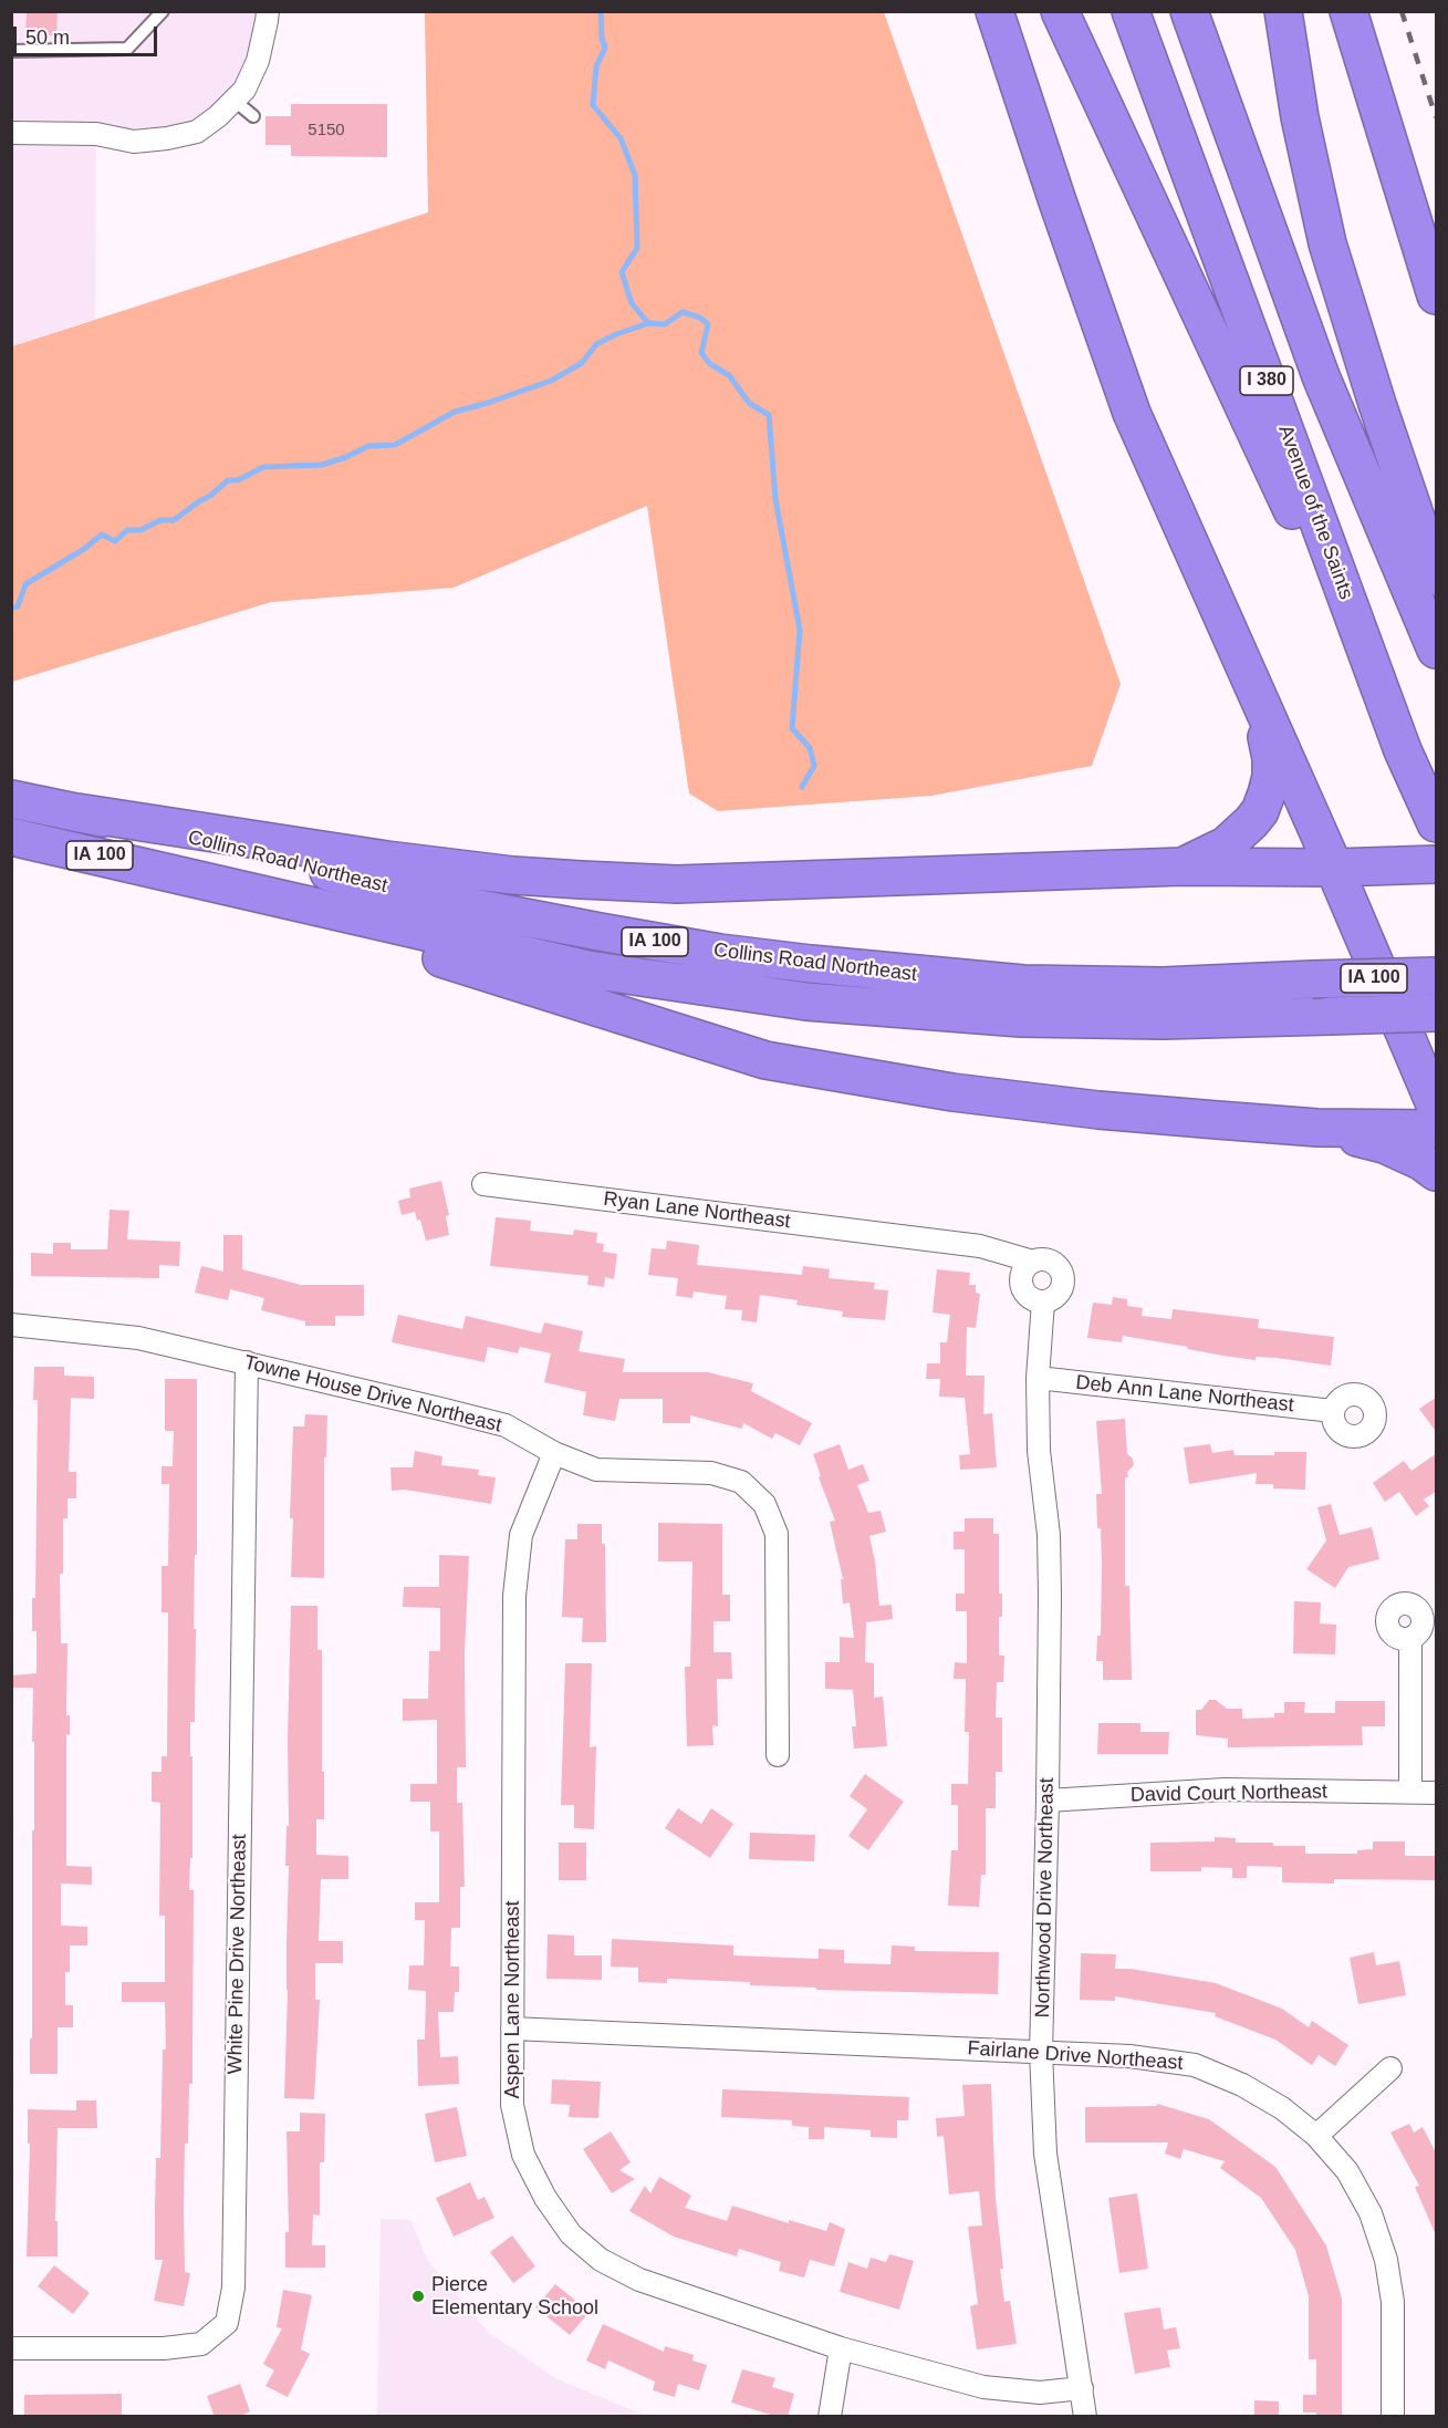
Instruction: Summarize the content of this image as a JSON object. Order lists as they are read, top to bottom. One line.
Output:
{"streets":{"highway":["I 380","Avenue of the Saints","IA 100","Collins Road Northeast"],"street":["Ryan Lane Northeast","Towne House Drive Northeast","Deb Ann Lane Northeast","David Court Northeast","Northwood Drive Northeast","White Pine Drive Northeast","Aspen Lane Northeast","Fairlane Drive Northeast"]},"crossings":[["Ryan Lane Northeast","Northwood Drive Northeast"],["Towne House Drive Northeast","White Pine Drive Northeast"],["Towne House Drive Northeast","Aspen Lane Northeast"],["Deb Ann Lane Northeast","Northwood Drive Northeast"],["David Court Northeast","Northwood Drive Northeast"],["Northwood Drive Northeast","Aspen Lane Northeast"],["Northwood Drive Northeast","Fairlane Drive Northeast"],["Aspen Lane Northeast","Fairlane Drive Northeast"]],"places":["Pierce Elementary School"],"house_numbers":["5150"],"scale_bar":"50 m"}
